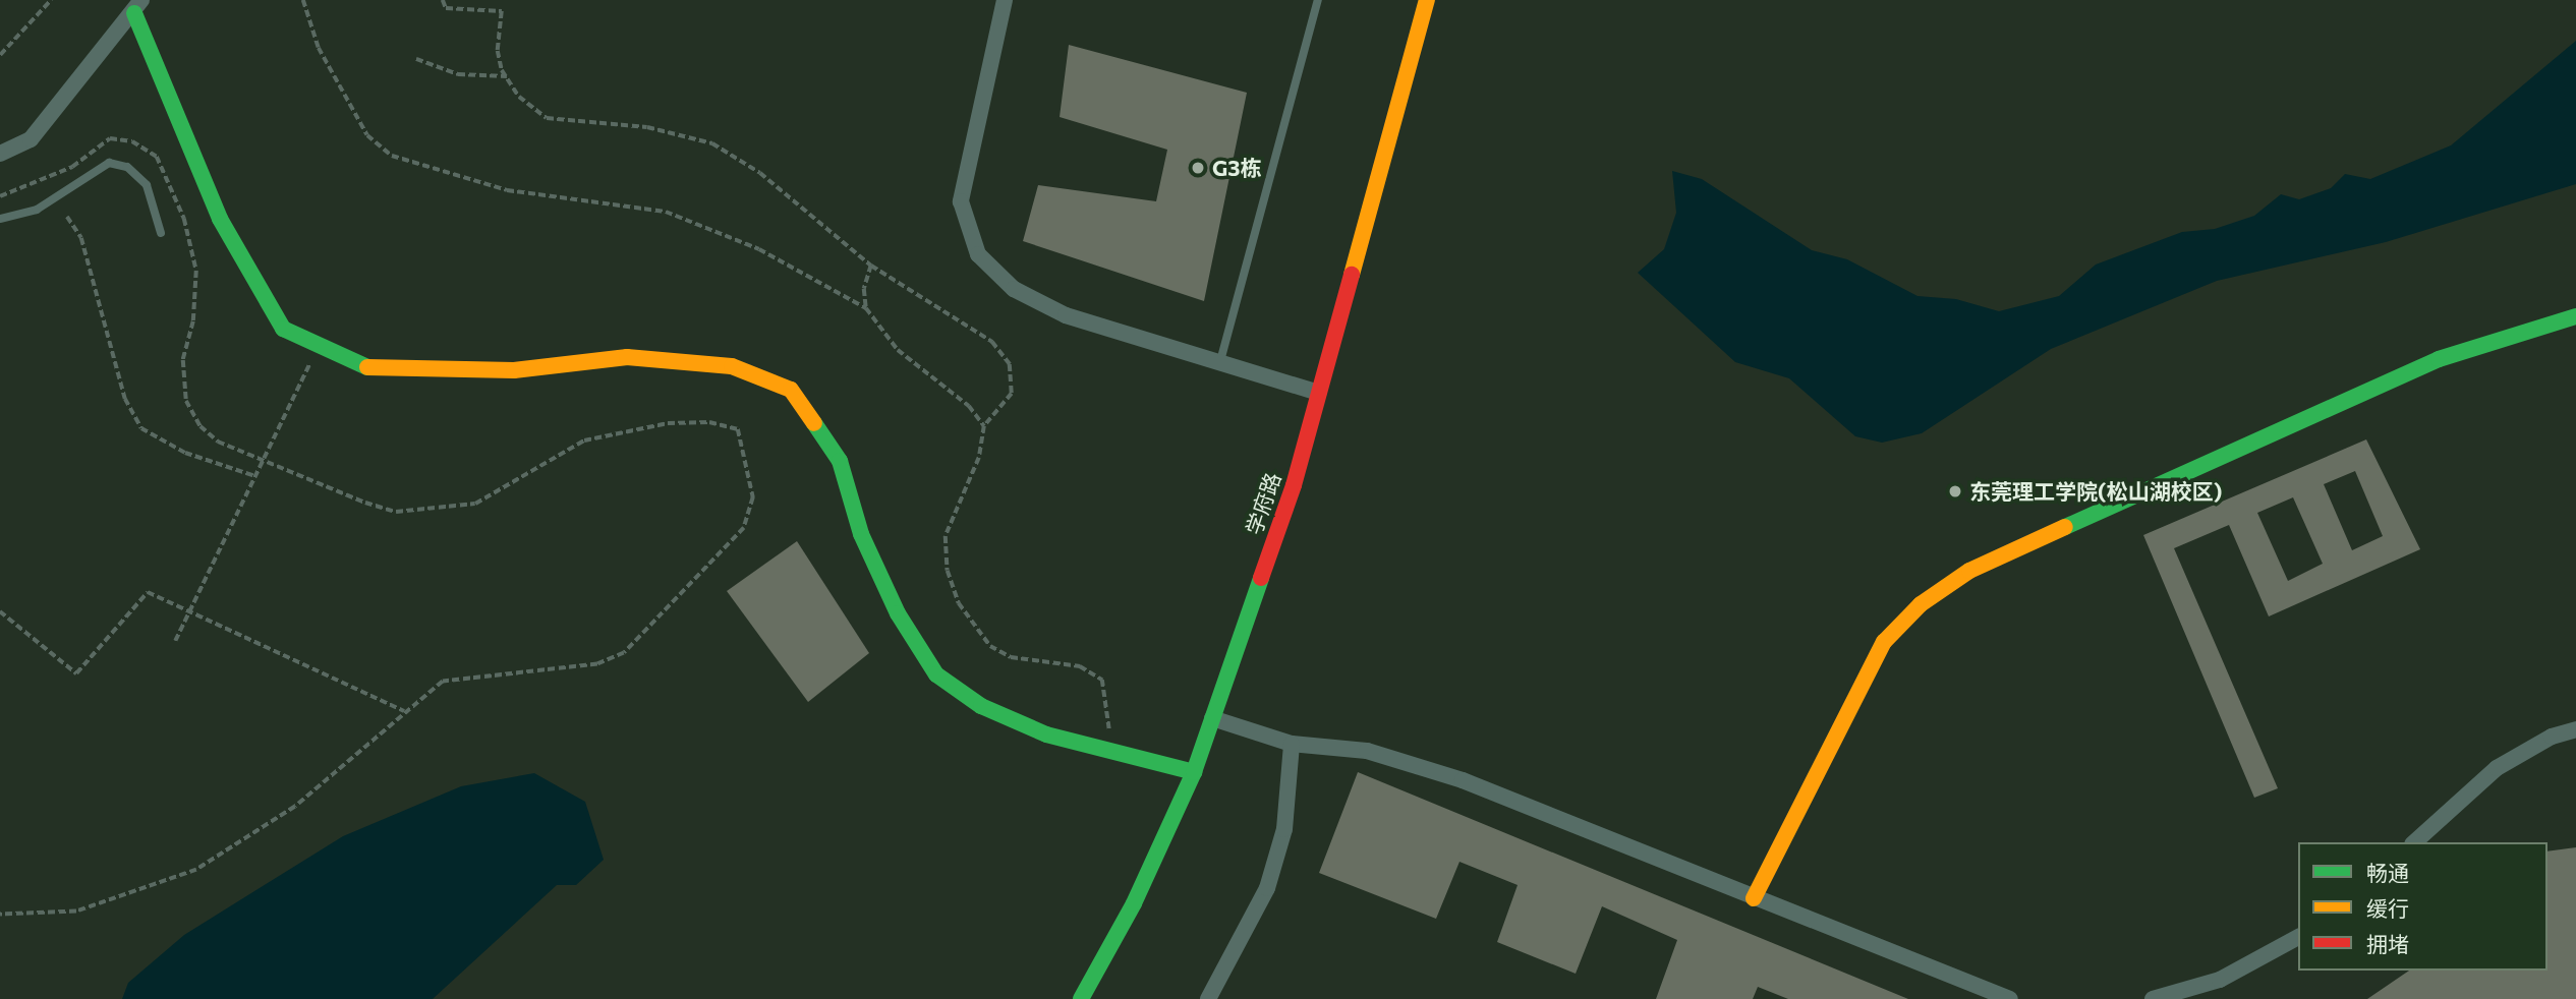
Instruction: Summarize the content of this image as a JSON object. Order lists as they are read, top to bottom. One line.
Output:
{"streets":{"street":["学府路"]},"places":["G3栋","东莞理工学院(松山湖校区)"],"legend":["畅通","缓行","拥堵"]}
